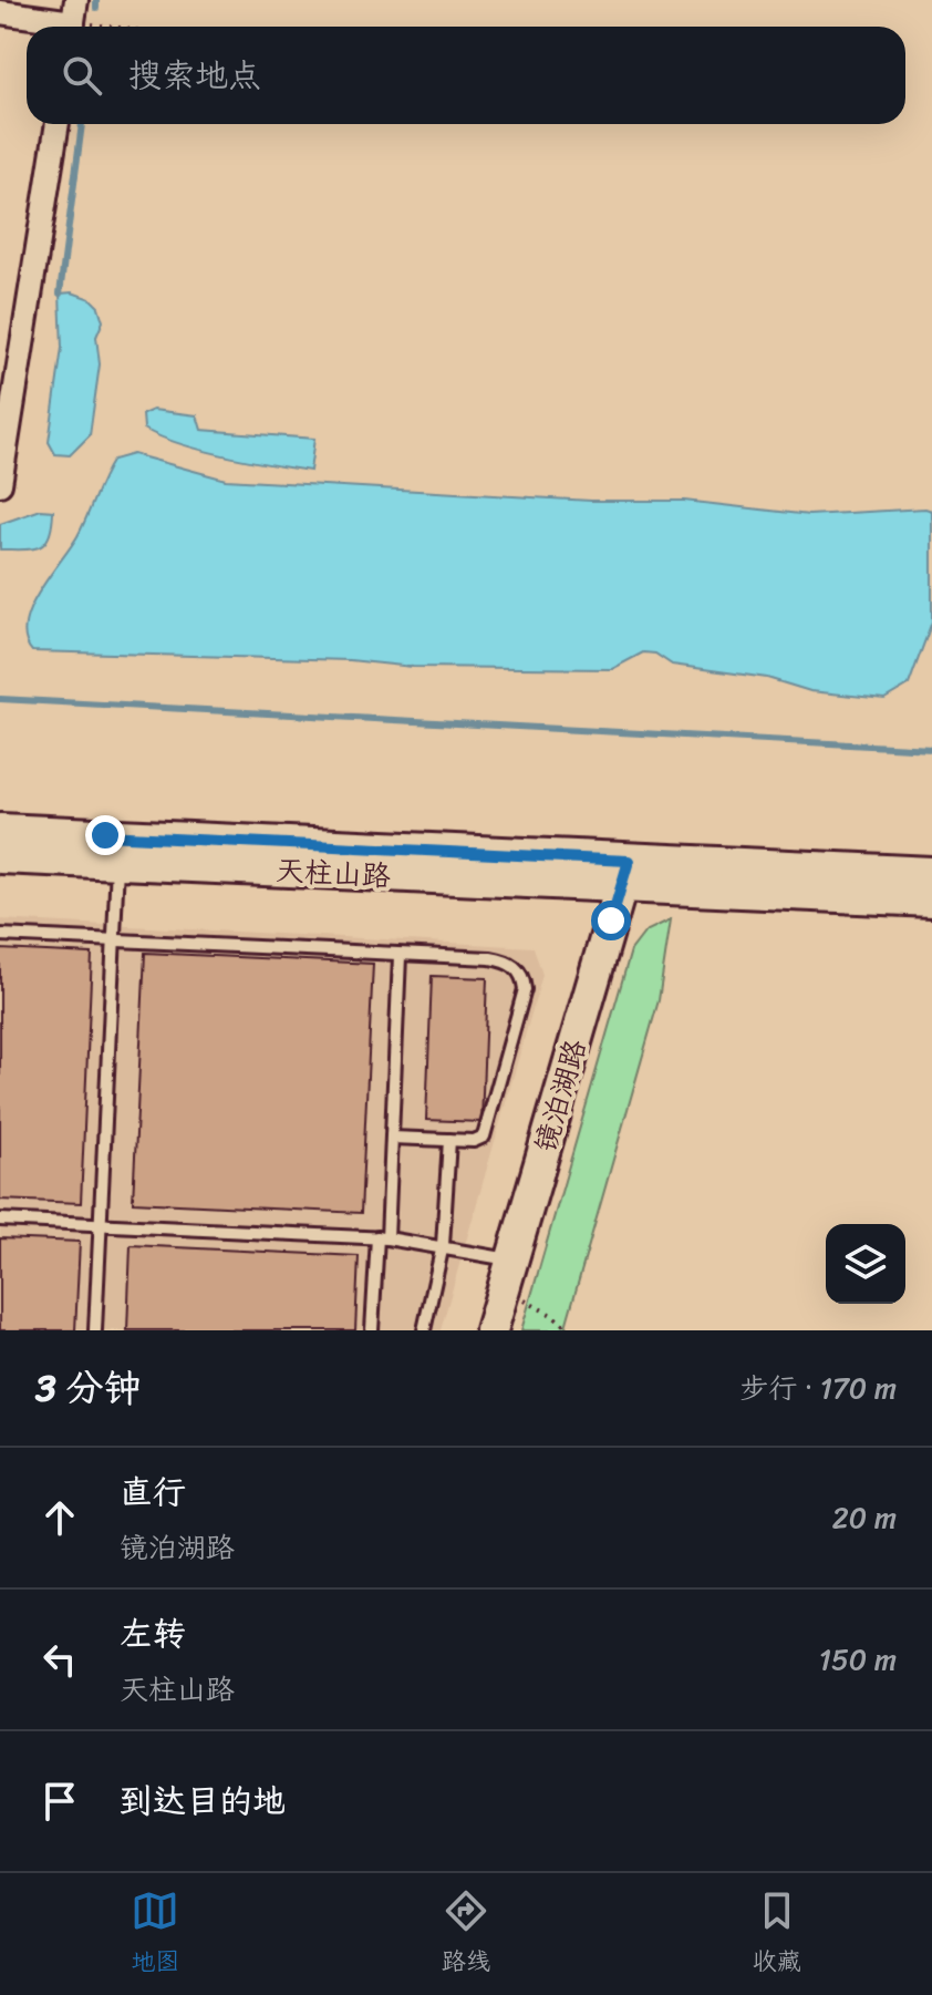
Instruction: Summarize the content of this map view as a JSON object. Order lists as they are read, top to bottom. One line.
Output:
{"streets":{"street":["天柱山路","镜泊湖路"]},"crossings":[["天柱山路","镜泊湖路"]],"page":{"search":"搜索地点","heading":["3 分钟","步行 · 170 m"],"list":[["直行","镜泊湖路","20 m"],["左转","天柱山路","150 m"],"到达目的地"],"nav":["地图","路线","收藏"]}}
